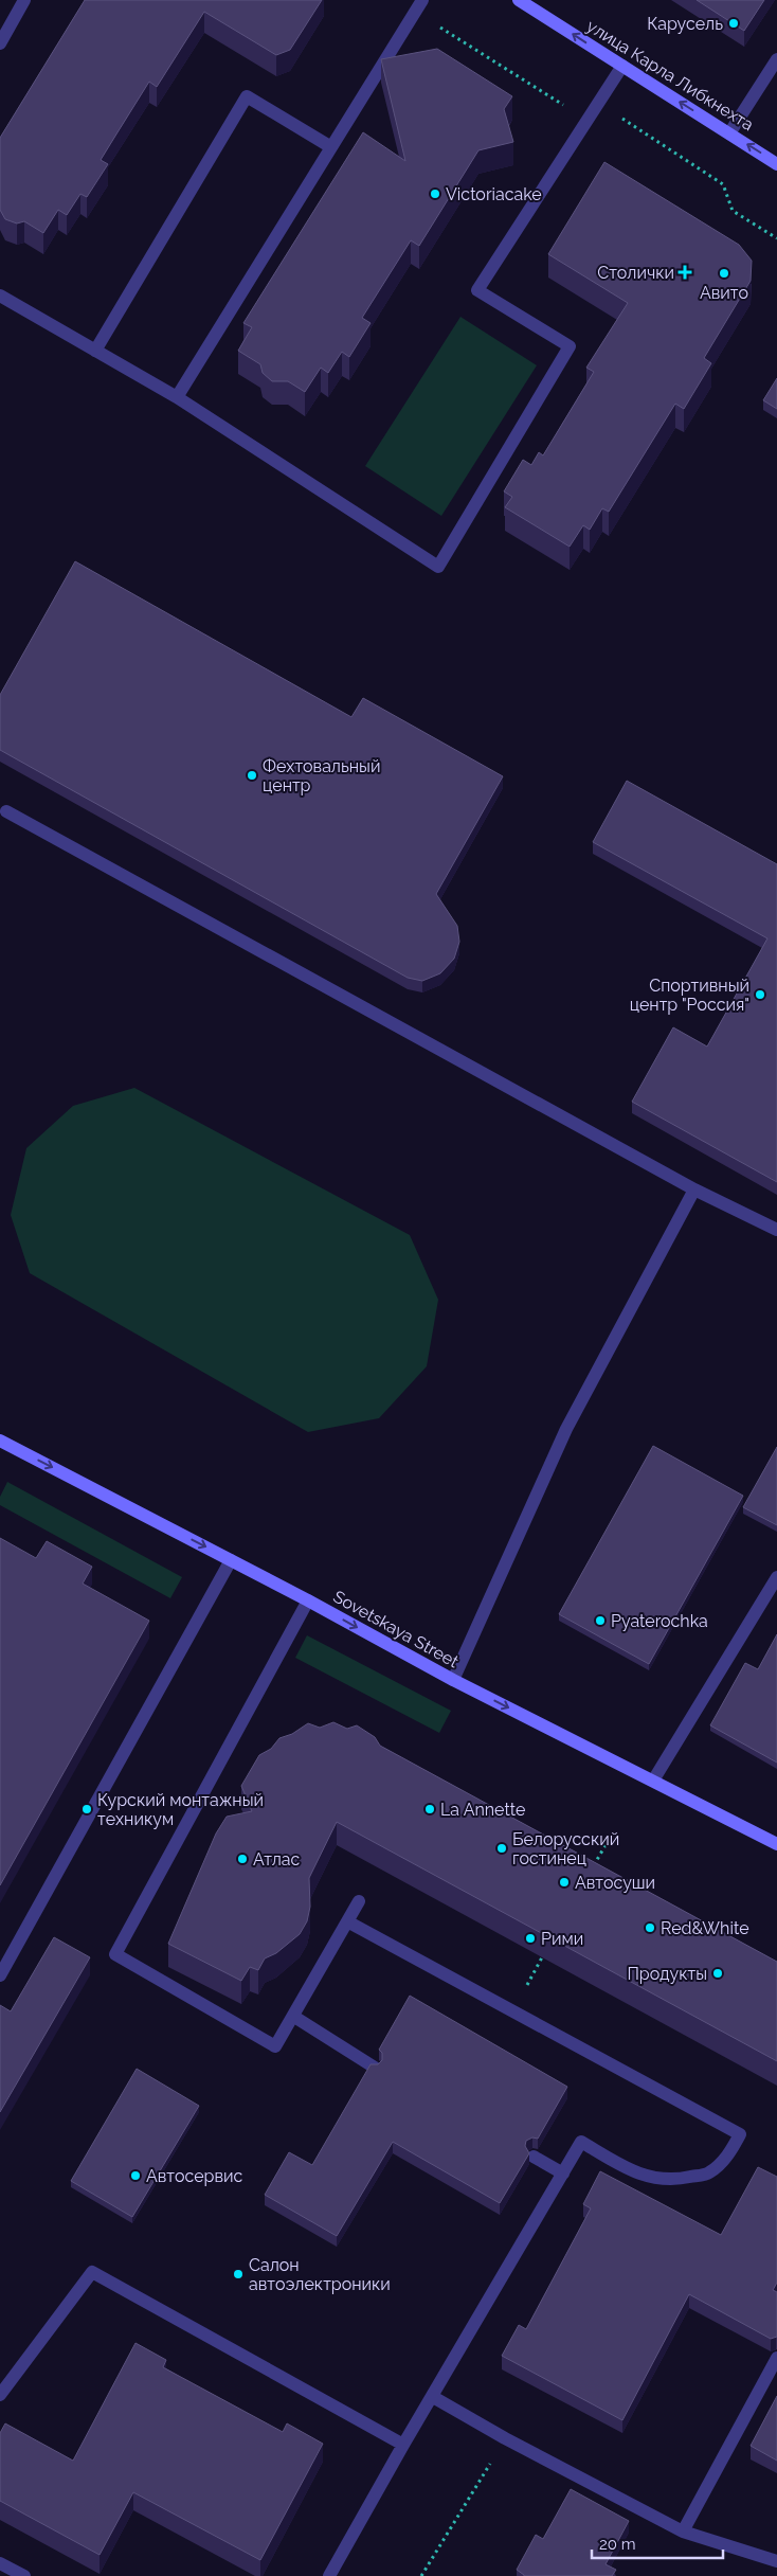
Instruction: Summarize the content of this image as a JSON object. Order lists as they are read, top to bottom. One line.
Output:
{"streets":{"street":["улица Карла Либкнехта","Sovetskaya Street"]},"one_way":["улица Карла Либкнехта","Sovetskaya Street"],"places":{"other":["Карусель","Victoriacake","Авито","Фехтовальный центр","Спортивный центр \"Россия\"","Pyaterochka","Курский монтажный техникум","La Annette","Белорусский гостинец","Атлас","Автосуши","Red&White","Рими","Продукты","Автосервис","Салон автоэлектроники"],"health":["Столички"]},"scale_bar":"20 m"}
